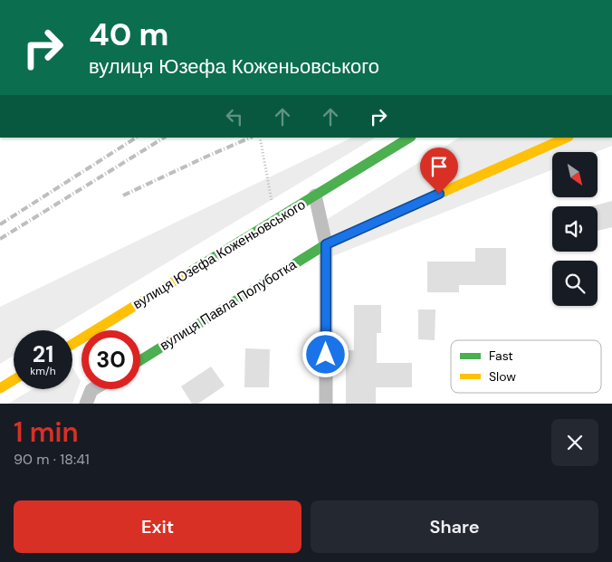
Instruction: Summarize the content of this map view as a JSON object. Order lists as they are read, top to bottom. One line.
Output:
{"streets":{"street":["вулиця Юзефа Коженьовського","вулиця Павла Полуботка"]},"crossings":[["вулиця Юзефа Коженьовського","вулиця Павла Полуботка"]],"legend":["Fast","Slow"],"north":"bottom right","page":{"turn":["40 m","вулиця Юзефа Коженьовського"],"speed":"21 km/h","limit":"30","heading":["1 min","90 m · 18:41"],"buttons":["Exit","Share"]}}
